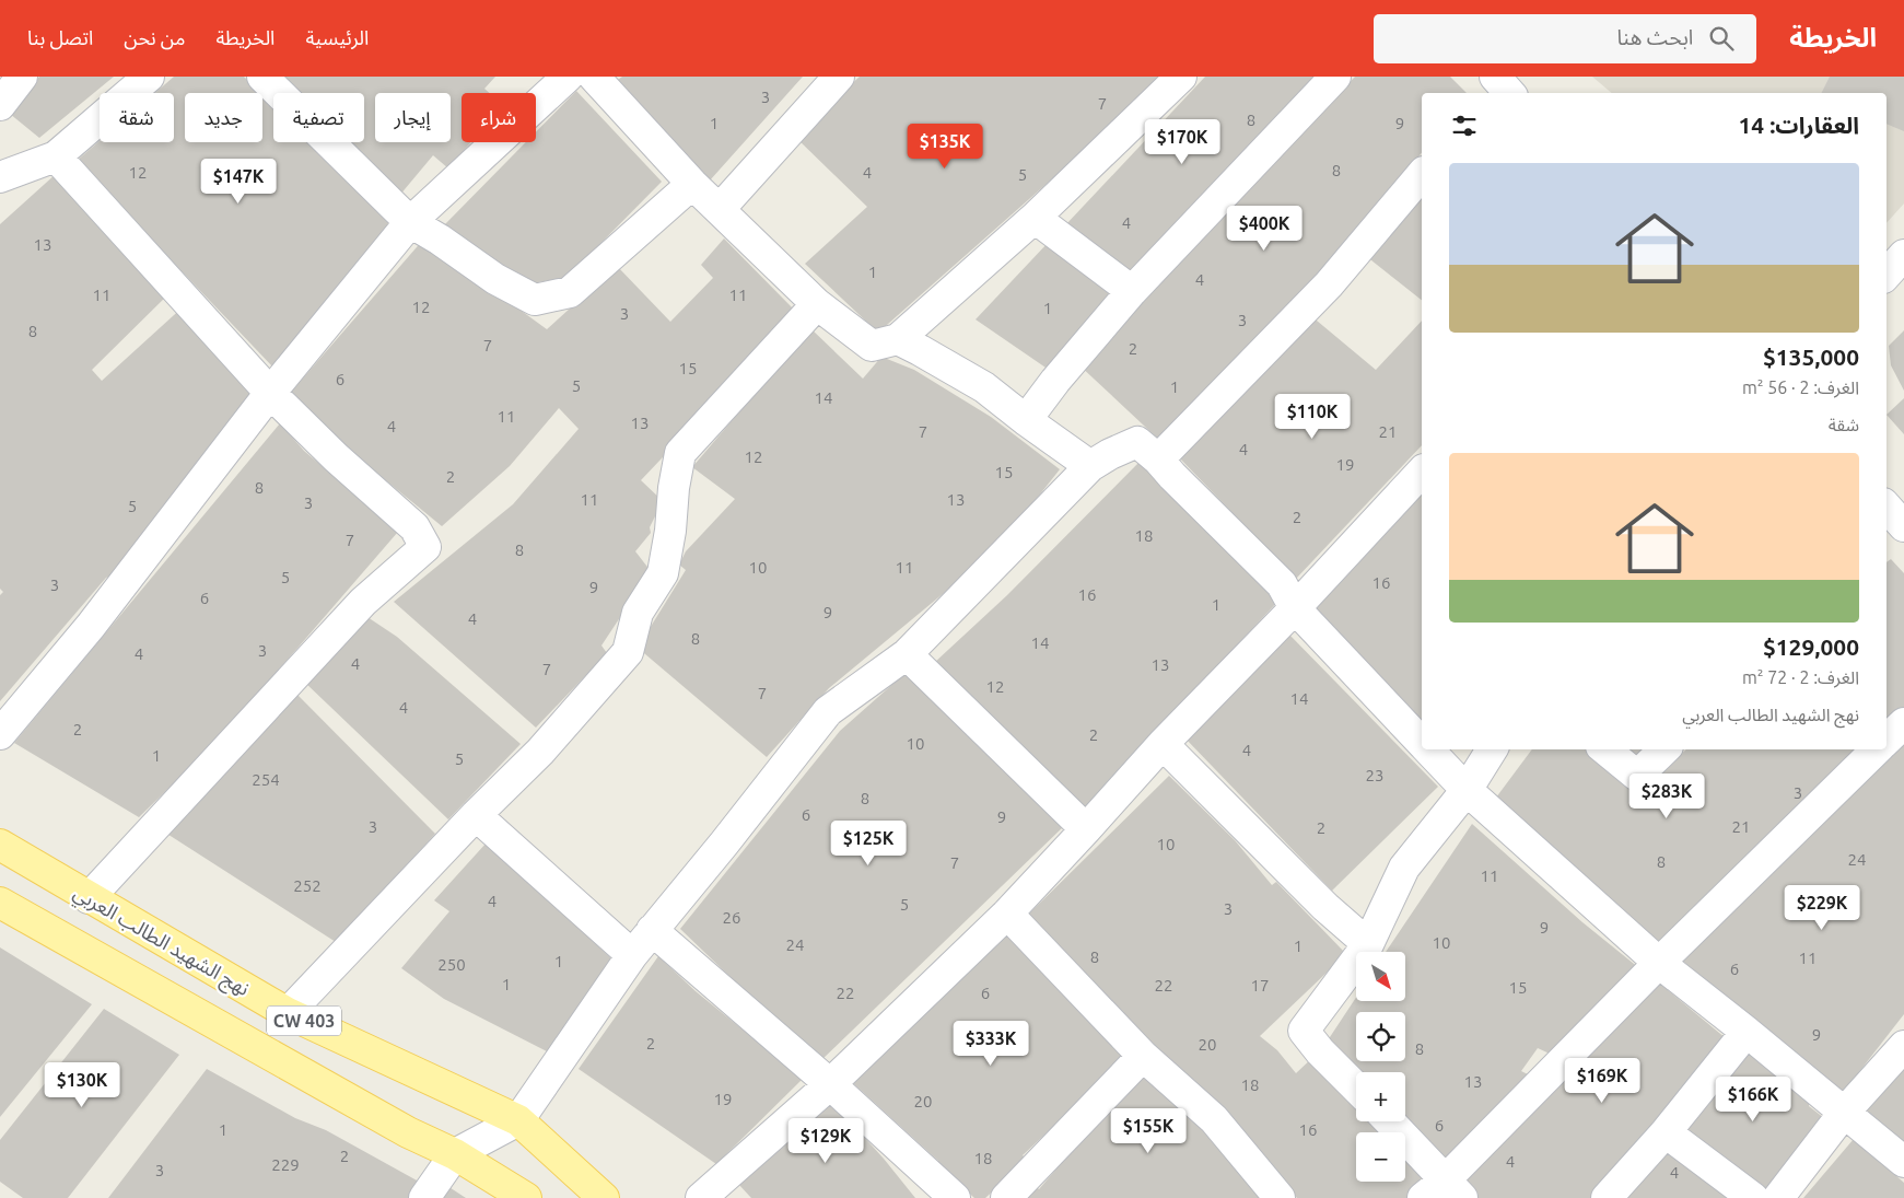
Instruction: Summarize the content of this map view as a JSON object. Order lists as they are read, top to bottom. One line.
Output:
{"streets":{"main road":["نهج الشهيد الطالب العربي","CW 403"]},"house_numbers":["3","7","8","1","9","8","12","4","5","4","13","1","4","11","11","12","1","3","3","8","7","2","15","6","5","1","14","11","13","4","7","21","4","12","19","15","2","8","11","13","3","5","2","18","7","8","10","11","5","16","3","9","16","6","1","9","4","8","14","3","4","4","13","7","12","7","14","4","2","2","10","4","1","5","23","254","3","8","6","9","3","21","2","10","24","8","7","11","252","4","5","3","26","9","10","24","1","8","11","1","250","6","1","22","17","15","22","6","9","2","20","8","13","18","19","20","6","1","16","2","18","4","229","3","4"],"north":"bottom right","page":{"header":"الخريطة","search":"ابحث هنا","nav":["الرئيسية","الخريطة","من نحن","اتصل بنا"],"chip":["شراء","إيجار","تصفية","جديد","شقة"],"heading":"العقارات: 14","price":["$170K","$135K","$147K","$400K","$110K","$283K","$125K","$229K","$333K","$169K","$130K","$166K","$155K","$129K"],"list":[{"name":"$135,000","note":"الغرف: 2 · 56 m² · شقة"},{"name":"$129,000","note":"الغرف: 2 · 72 m² · نهج الشهيد الطالب العربي"}],"map_buttons":["+","−"]}}
